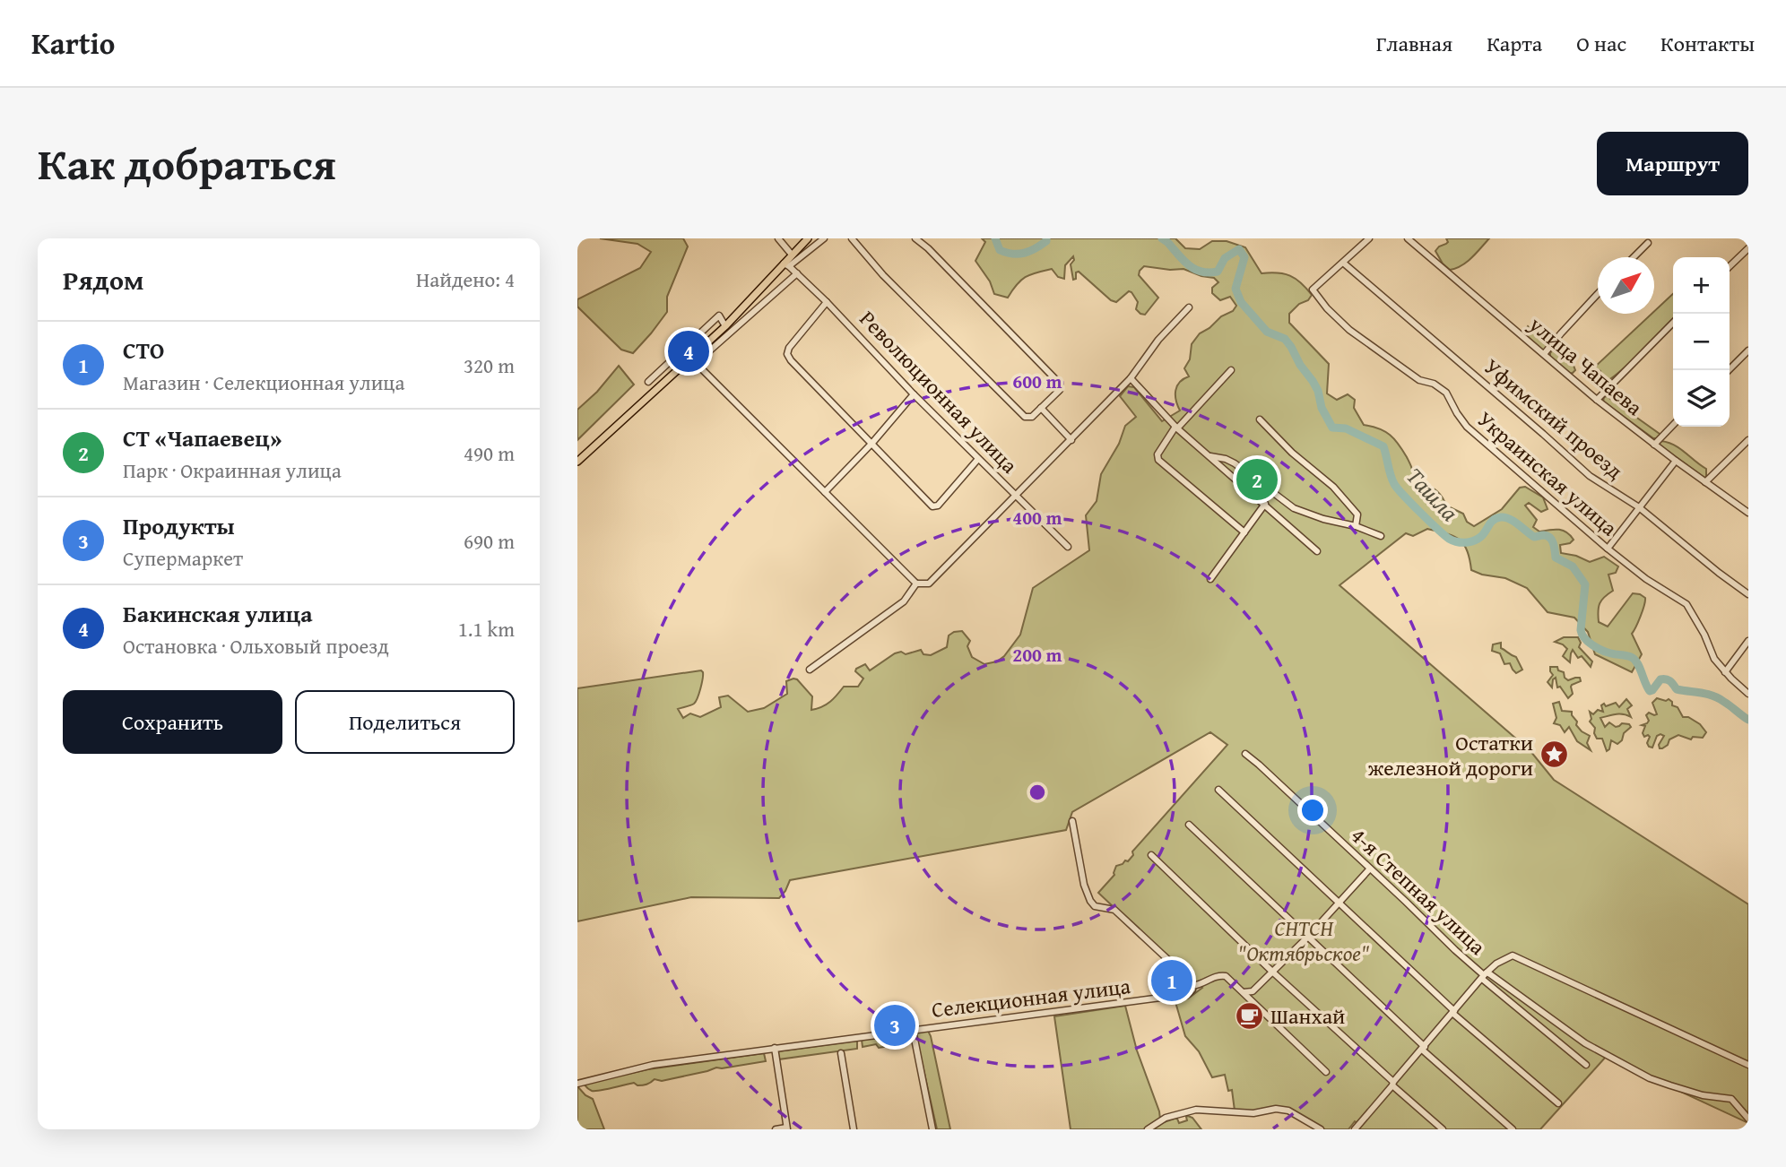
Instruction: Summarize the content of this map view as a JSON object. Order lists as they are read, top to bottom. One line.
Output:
{"streets":{"street":["улица Чапаева","Революционная улица","Уфимский проезд","Украинская улица","4-я Степная улица","Селекционная улица"]},"crossings":[["Уфимский проезд","Украинская улица"]],"water":["Ташла"],"parks":["СНТСН \"Октябрьское\""],"places":{"place":["Остатки железной дороги"],"cafe":["Шанхай"]},"north":"top right","page":{"header":"Kartio","nav":["Главная","Карта","О нас","Контакты"],"title":"Как добраться","buttons":["Маршрут",["Сохранить","Поделиться"]],"heading":["Рядом","Найдено: 4"],"map_buttons":["+","−"],"list":[{"mark":"1","name":"СТО","note":"Магазин · Селекционная улица","value":"320 m"},{"mark":"2","name":"СТ «Чапаевец»","note":"Парк · Окраинная улица","value":"490 m"},{"mark":"3","name":"Продукты","note":"Супермаркет","value":"690 m"},{"mark":"4","name":"Бакинская улица","note":"Остановка · Ольховый проезд","value":"1.1 km"}],"pins":["4","2","1","3"]},"rings":["600 m","400 m","200 m"]}
